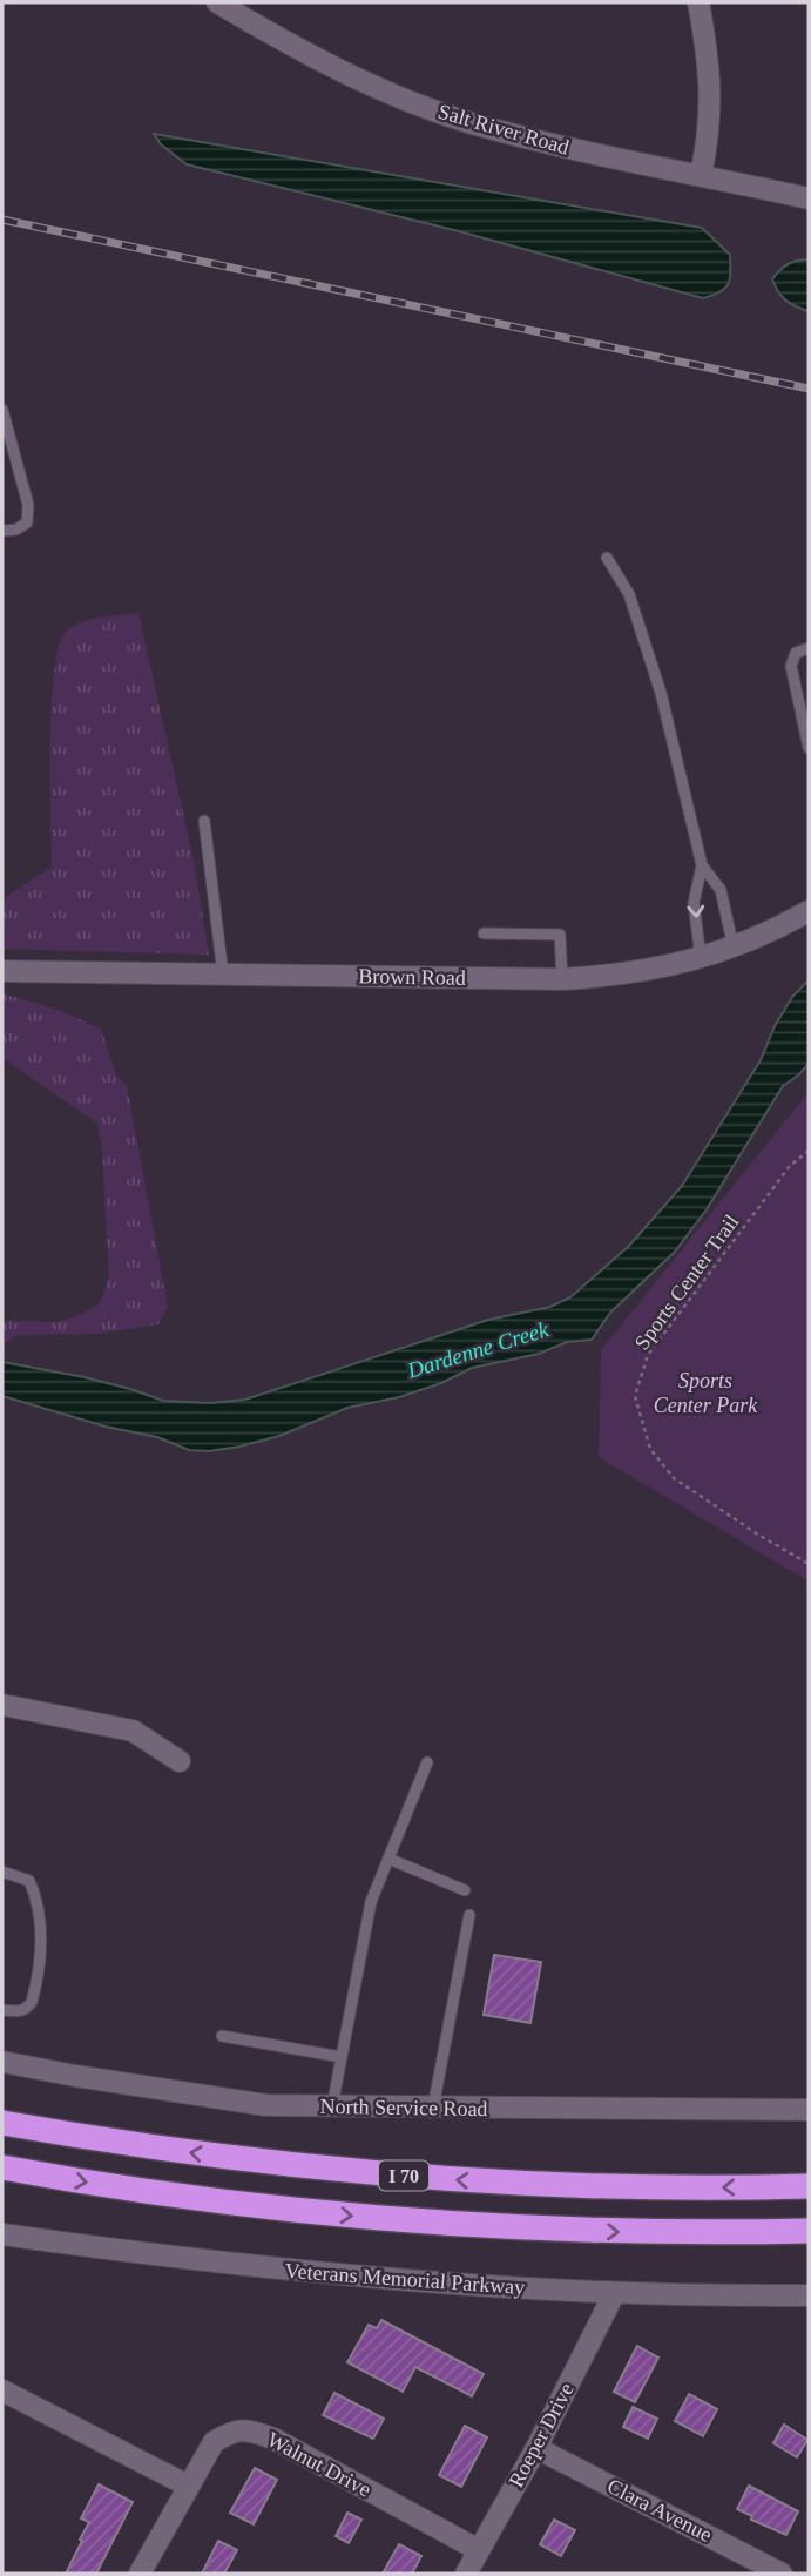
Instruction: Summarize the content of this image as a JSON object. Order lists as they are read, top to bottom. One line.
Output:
{"streets":{"highway":["I 70"],"street":["Salt River Road","Brown Road","North Service Road","Veterans Memorial Parkway","Roeper Drive","Walnut Drive","Clara Avenue"],"path":["Sports Center Trail"]},"crossings":[["Veterans Memorial Parkway","Roeper Drive"],["Roeper Drive","Walnut Drive"],["Roeper Drive","Clara Avenue"]],"water":["Dardenne Creek"],"parks":["Sports Center Park"]}
